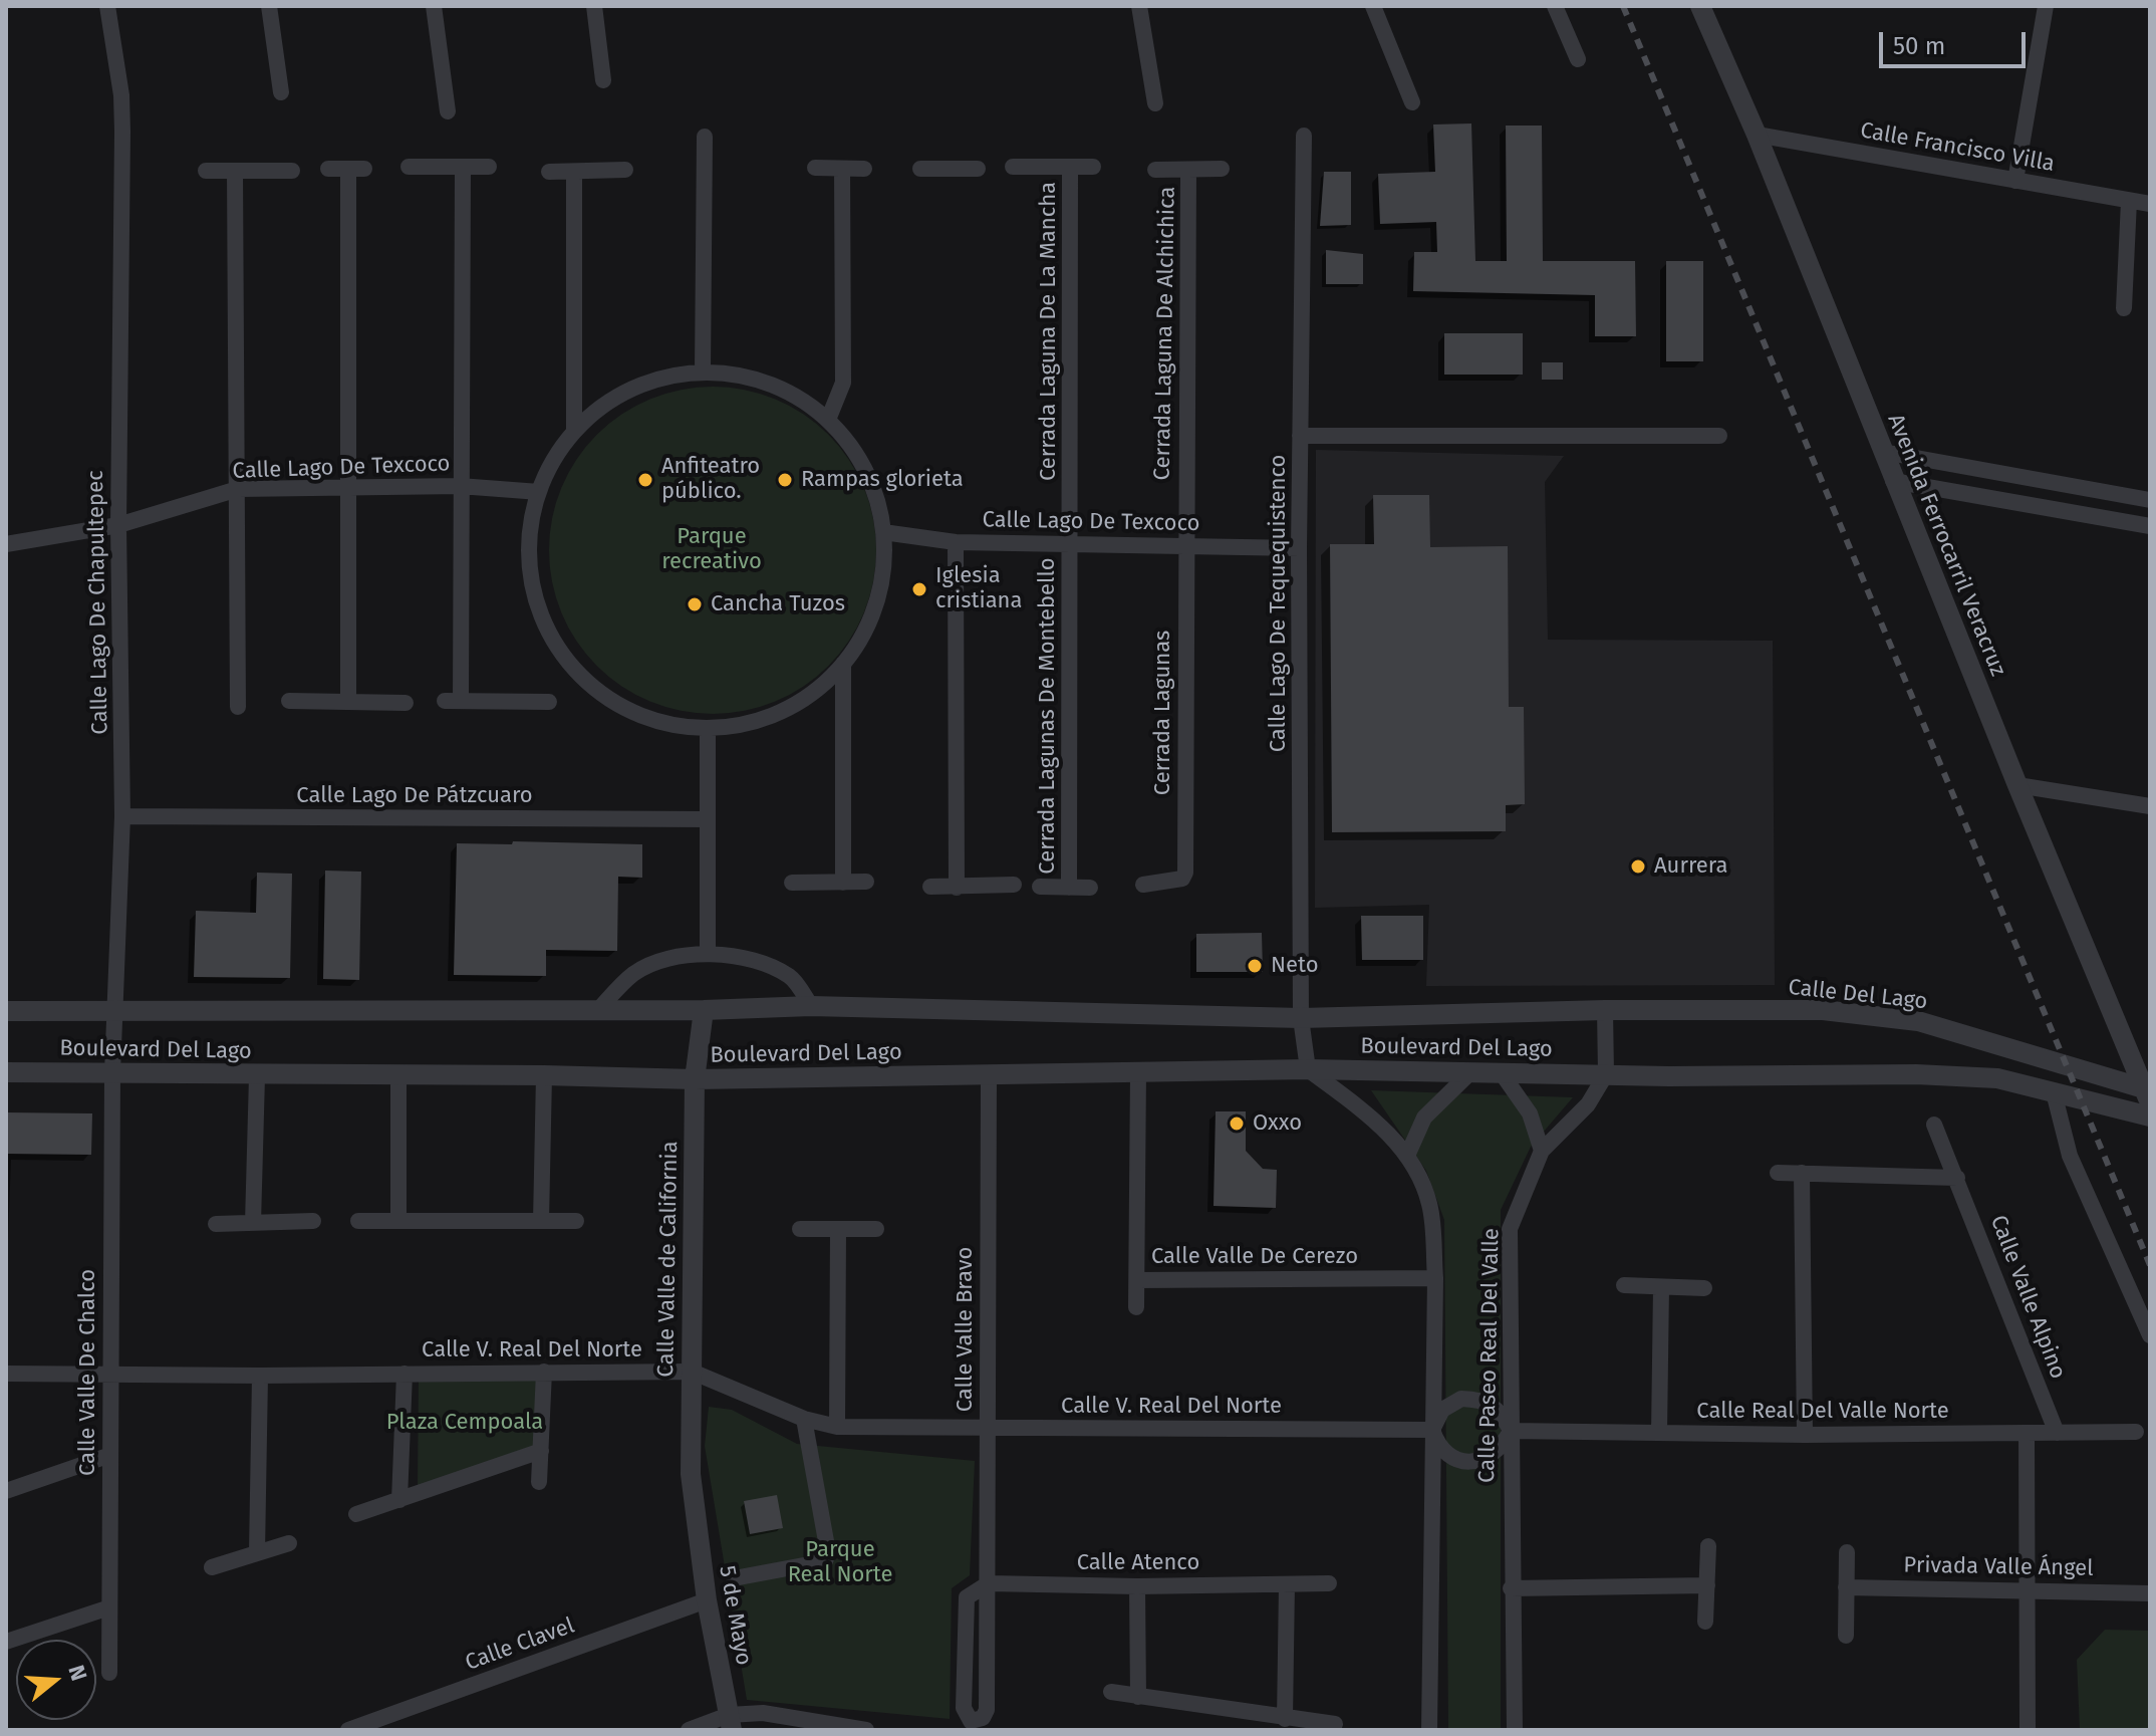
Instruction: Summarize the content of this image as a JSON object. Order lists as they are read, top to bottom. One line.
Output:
{"streets":{"street":["Calle Francisco Villa","Cerrada Laguna De La Mancha","Cerrada Laguna De Alchichica","Calle Lago De Texcoco","Avenida Ferrocarril Veracruz","Calle Lago De Chapultepec","Calle Lago De Tequequistenco","Cerrada Lagunas","Cerrada Lagunas De Montebello","Calle Lago De Pátzcuaro","Calle Del Lago","Boulevard Del Lago","Calle Valle De Cerezo","Calle Valle de California","Calle Valle Alpino","Calle Valle Bravo","Calle V. Real Del Norte","Calle Paseo Real Del Valle","Calle Valle De Chalco","Calle Real Del Valle Norte","Calle Atenco","Privada Valle Ángel","5 de Mayo","Calle Clavel"]},"crossings":[["Calle Francisco Villa","Avenida Ferrocarril Veracruz"],["Cerrada Laguna De La Mancha","Calle Lago De Texcoco"],["Cerrada Laguna De La Mancha","Cerrada Lagunas De Montebello"],["Cerrada Laguna De Alchichica","Calle Lago De Texcoco"],["Cerrada Laguna De Alchichica","Cerrada Lagunas"],["Calle Lago De Texcoco","Calle Lago De Chapultepec"],["Calle Lago De Texcoco","Calle Lago De Tequequistenco"],["Calle Lago De Texcoco","Cerrada Lagunas"],["Calle Lago De Texcoco","Cerrada Lagunas De Montebello"],["Avenida Ferrocarril Veracruz","Calle Del Lago"],["Calle Lago De Chapultepec","Calle Lago De Pátzcuaro"],["Calle Lago De Chapultepec","Boulevard Del Lago"],["Calle Lago De Chapultepec","Calle Valle De Chalco"],["Calle Lago De Tequequistenco","Boulevard Del Lago"],["Calle Del Lago","Boulevard Del Lago"],["Boulevard Del Lago","Calle Valle De Cerezo"],["Boulevard Del Lago","Calle Valle de California"],["Boulevard Del Lago","Calle Valle Bravo"],["Boulevard Del Lago","Calle Paseo Real Del Valle"],["Boulevard Del Lago","Calle Valle De Chalco"],["Calle Valle de California","Calle V. Real Del Norte"],["Calle Valle de California","5 de Mayo"],["Calle Valle Alpino","Calle Real Del Valle Norte"],["Calle Valle Bravo","Calle V. Real Del Norte"],["Calle Valle Bravo","Calle Atenco"],["Calle V. Real Del Norte","Calle Paseo Real Del Valle"],["Calle V. Real Del Norte","Calle Valle De Chalco"],["Calle V. Real Del Norte","Calle Real Del Valle Norte"],["Calle Paseo Real Del Valle","Calle Real Del Valle Norte"],["5 de Mayo","Calle Clavel"]],"parks":["Parque recreativo","Plaza Cempoala","Parque Real Norte"],"places":["Anfiteatro público.","Rampas glorieta","Iglesia cristiana","Cancha Tuzos","Aurrera","Neto","Oxxo"],"scale_bar":"50 m","north":"right"}
